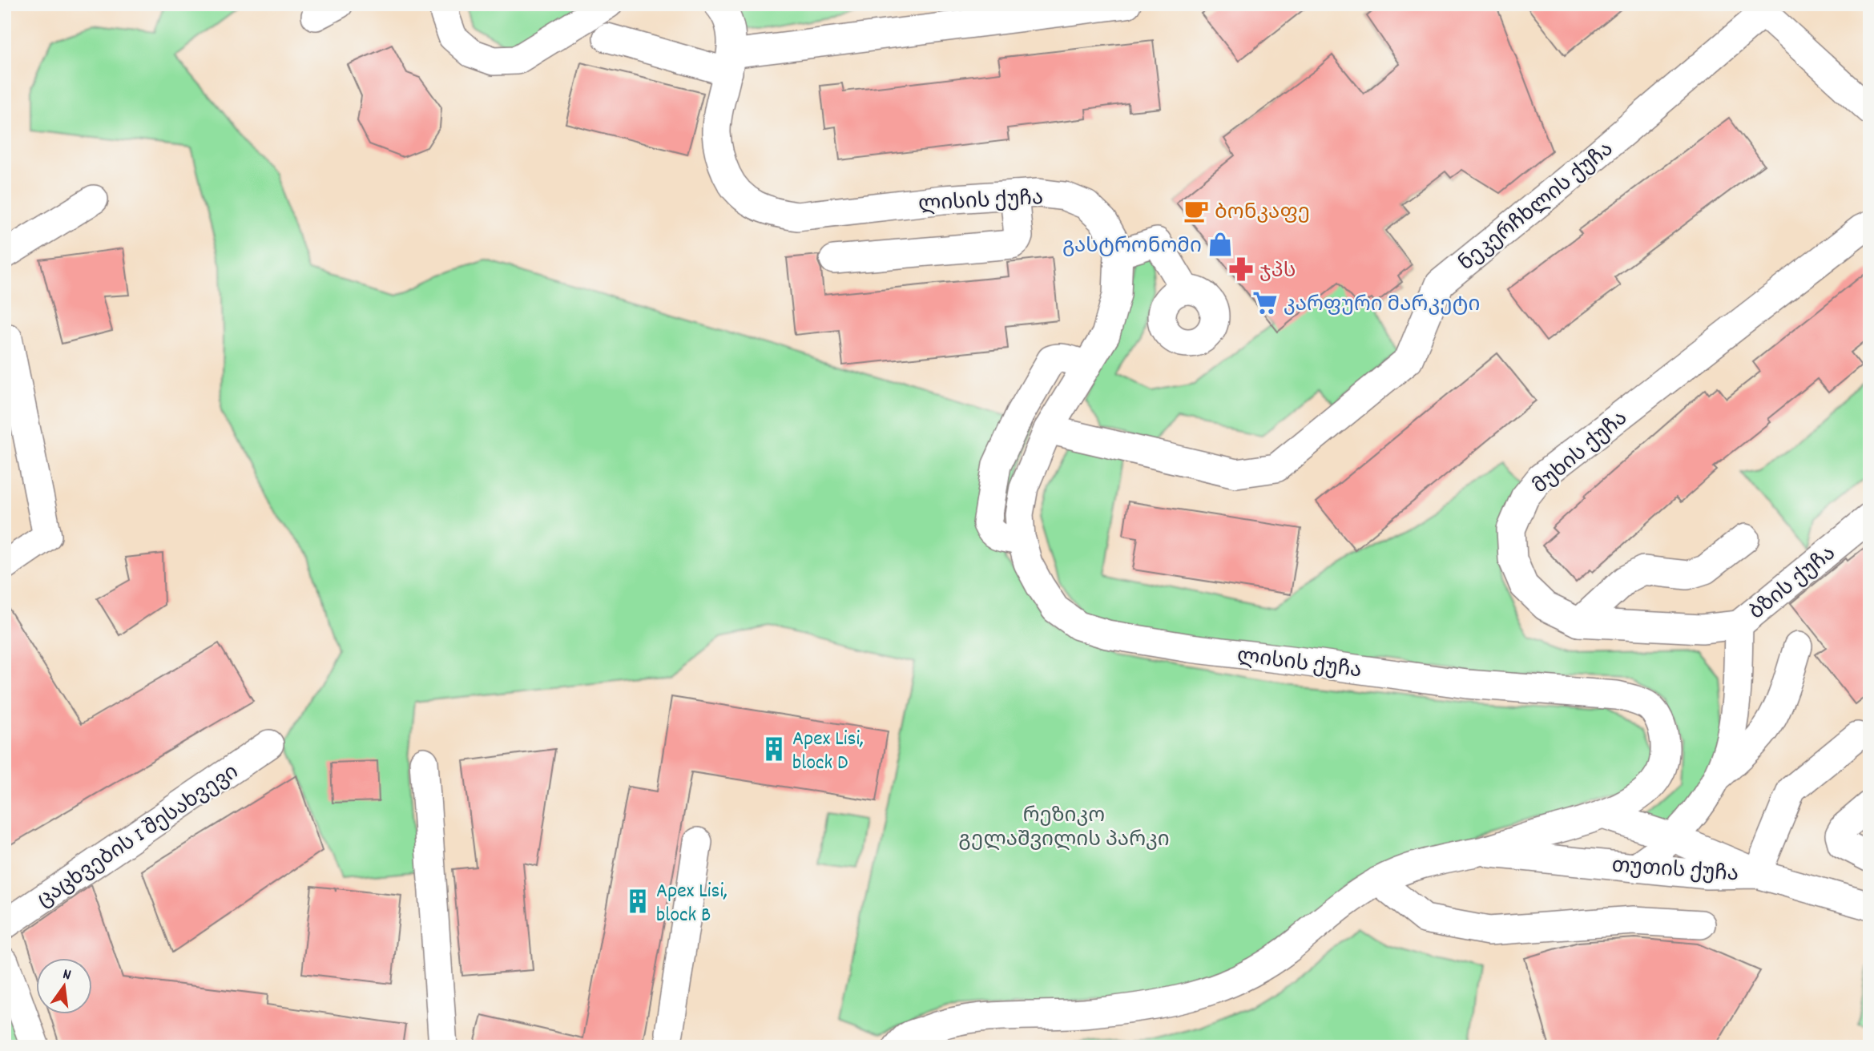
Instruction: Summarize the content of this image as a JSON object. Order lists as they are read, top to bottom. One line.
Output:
{"streets":{"street":["ლისის ქუჩა","ნეკერჩხლის ქუჩა","მუხის ქუჩა","ბზის ქუჩა","ცაცხვების I შესახვევი","თუთის ქუჩა"]},"crossings":[["ლისის ქუჩა","ნეკერჩხლის ქუჩა"],["ლისის ქუჩა","თუთის ქუჩა"],["მუხის ქუჩა","ბზის ქუჩა"]],"parks":["რეზიკო გელაშვილის პარკი"],"places":{"cafe":["ბონკაფე"],"shop":["გასტრონომი"],"pharmacy":["ჯპს"],"supermarket":["კარფური მარკეტი"],"building":["Apex Lisi, block D","Apex Lisi, block B"]},"north":"top"}
